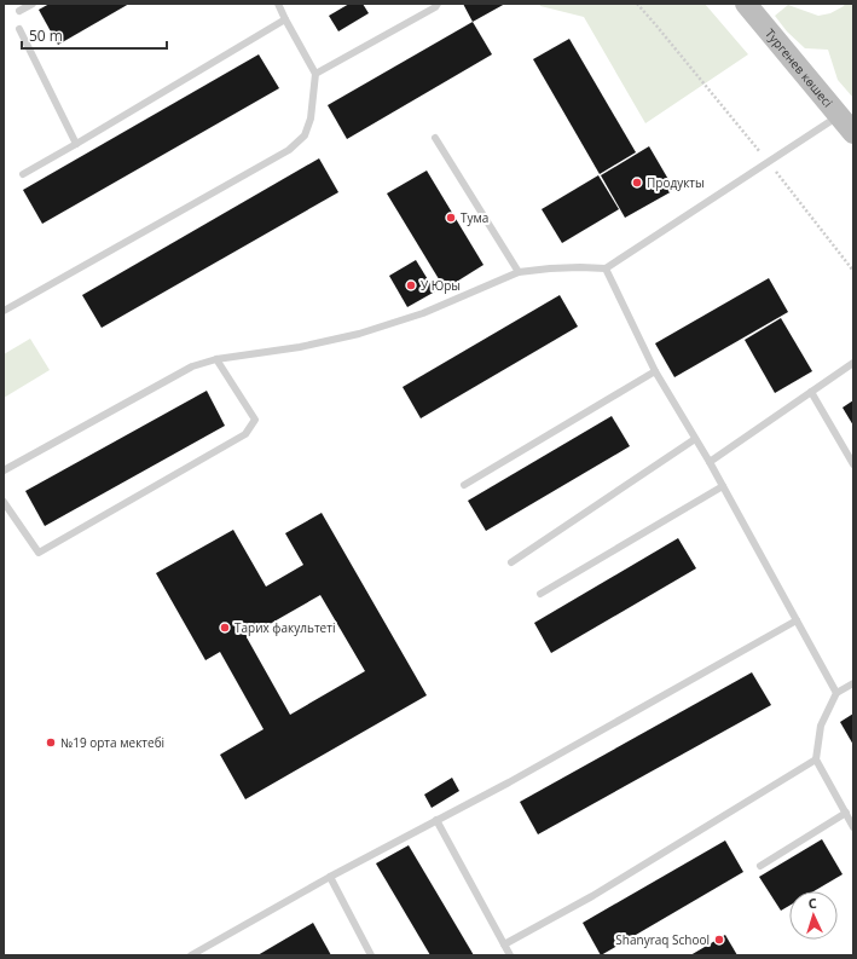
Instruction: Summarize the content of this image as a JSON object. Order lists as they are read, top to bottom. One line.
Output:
{"streets":{"main road":["Тургенев көшесі"]},"places":["Продукты","Тума","У Юры","Тарих факультеті","№19 орта мектебі","Shanyraq School"],"scale_bar":"50 m","north":"top"}
